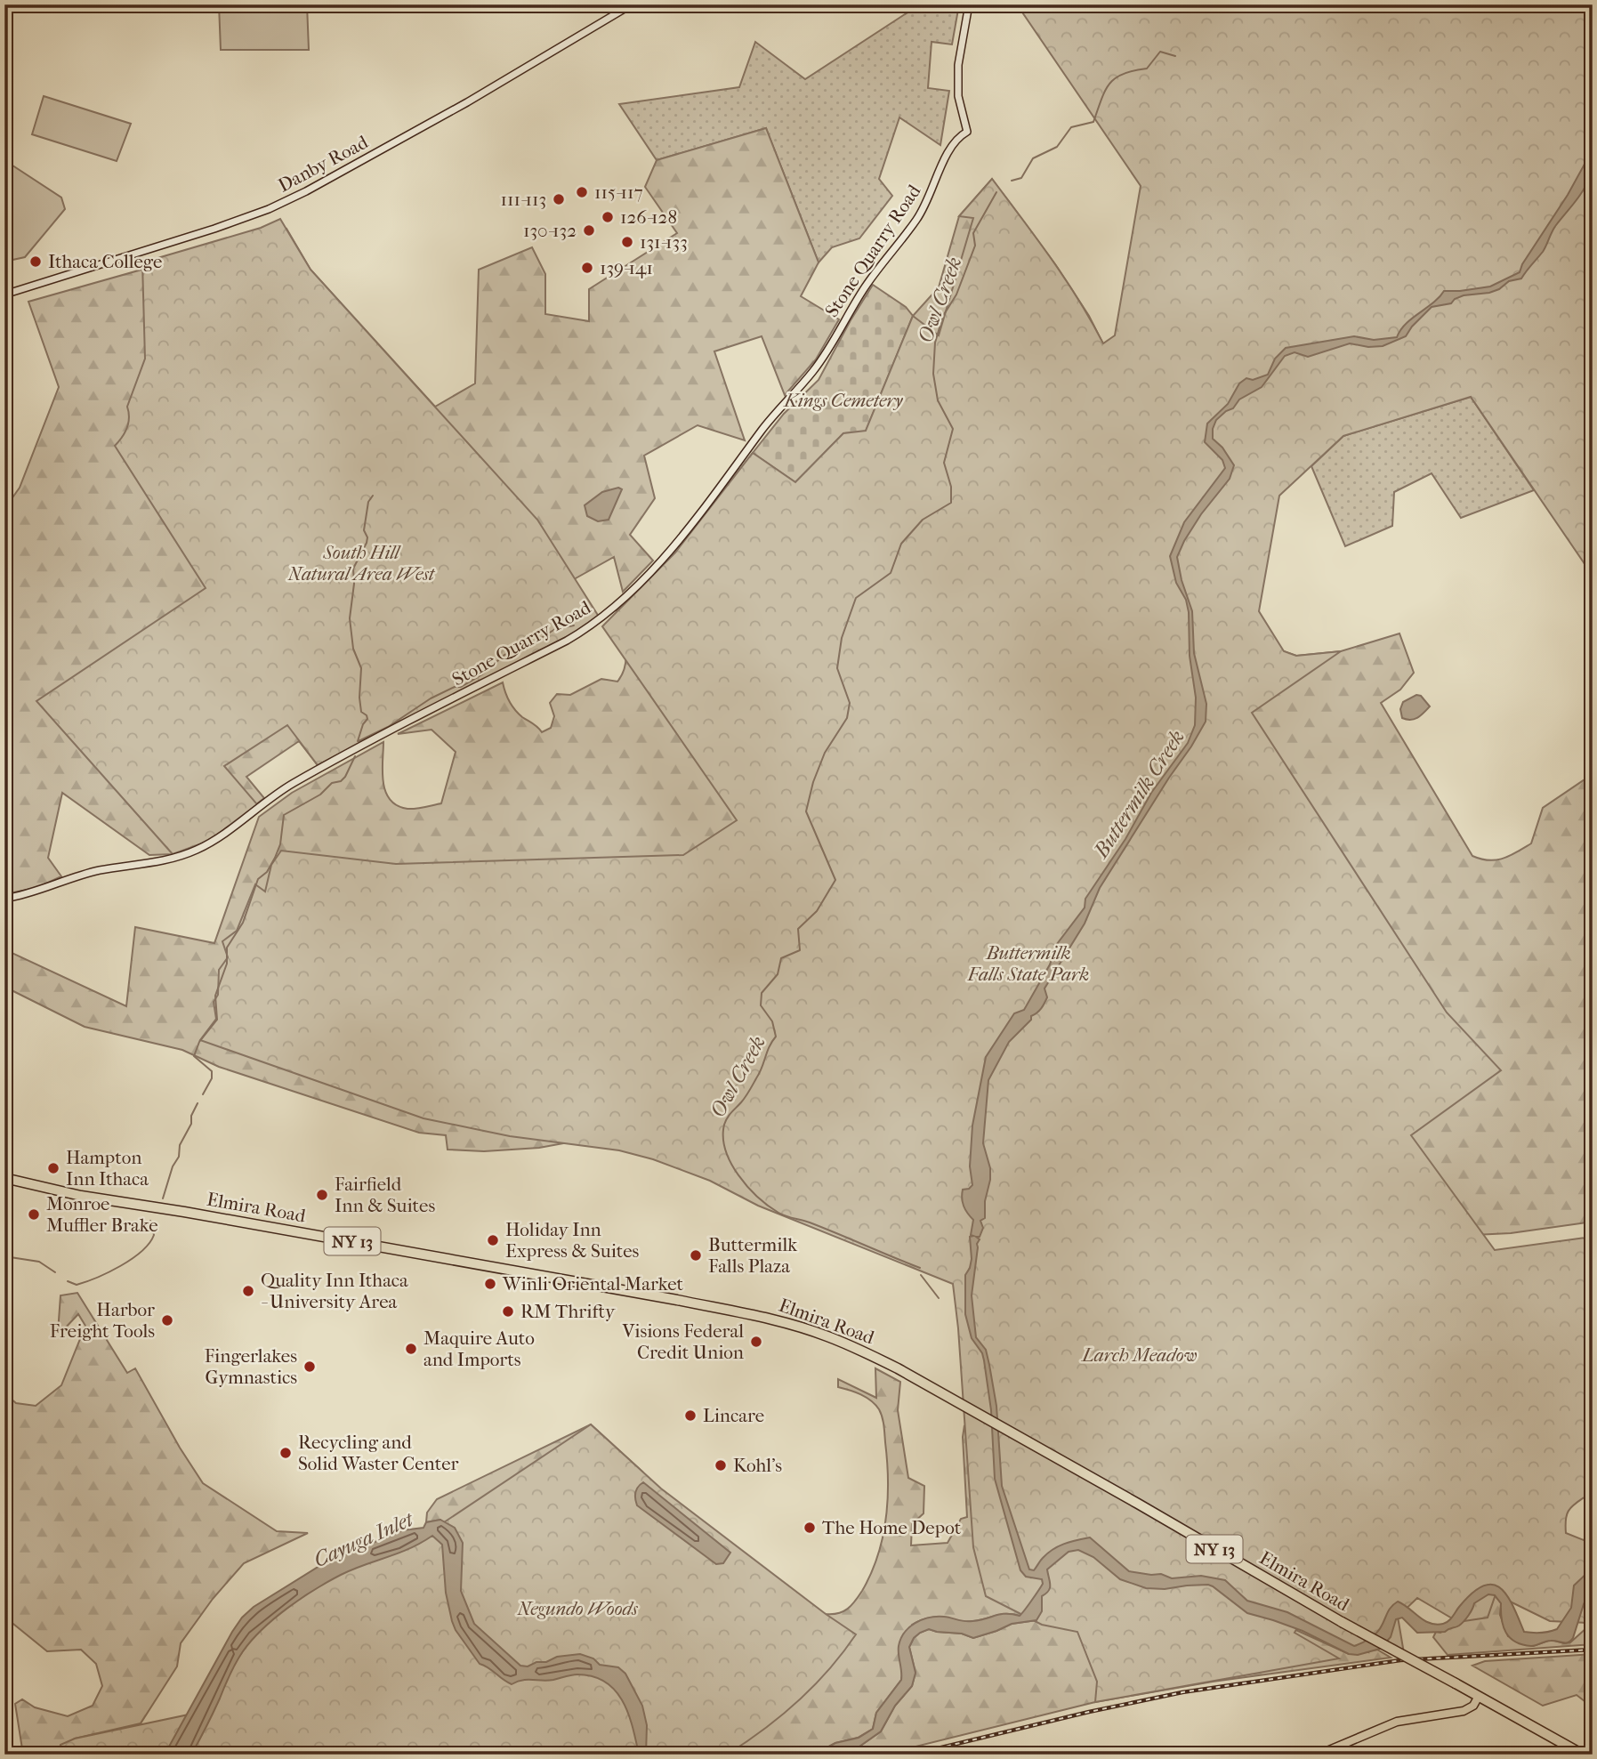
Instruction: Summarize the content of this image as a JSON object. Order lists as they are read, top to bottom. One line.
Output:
{"streets":{"highway":["Elmira Road","NY 13"],"street":["Danby Road","Stone Quarry Road"]},"water":["Owl Creek","Buttermilk Creek","Cayuga Inlet"],"parks":["Kings Cemetery","South Hill Natural Area West","Buttermilk Falls State Park","Larch Meadow","Negundo Woods"],"places":["115-117","111-113","126-128","130-132","131-133","Ithaca College","139-141","Hampton Inn Ithaca","Fairfield Inn & Suites","Monroe Muffler Brake","Holiday Inn Express & Suites","Buttermilk Falls Plaza","Winli Oriental Market","Quality Inn Ithaca - University Area","RM Thrifty","Harbor Freight Tools","Visions Federal Credit Union","Maquire Auto and Imports","Fingerlakes Gymnastics","Lincare","Recycling and Solid Waster Center","Kohl's","The Home Depot"]}
